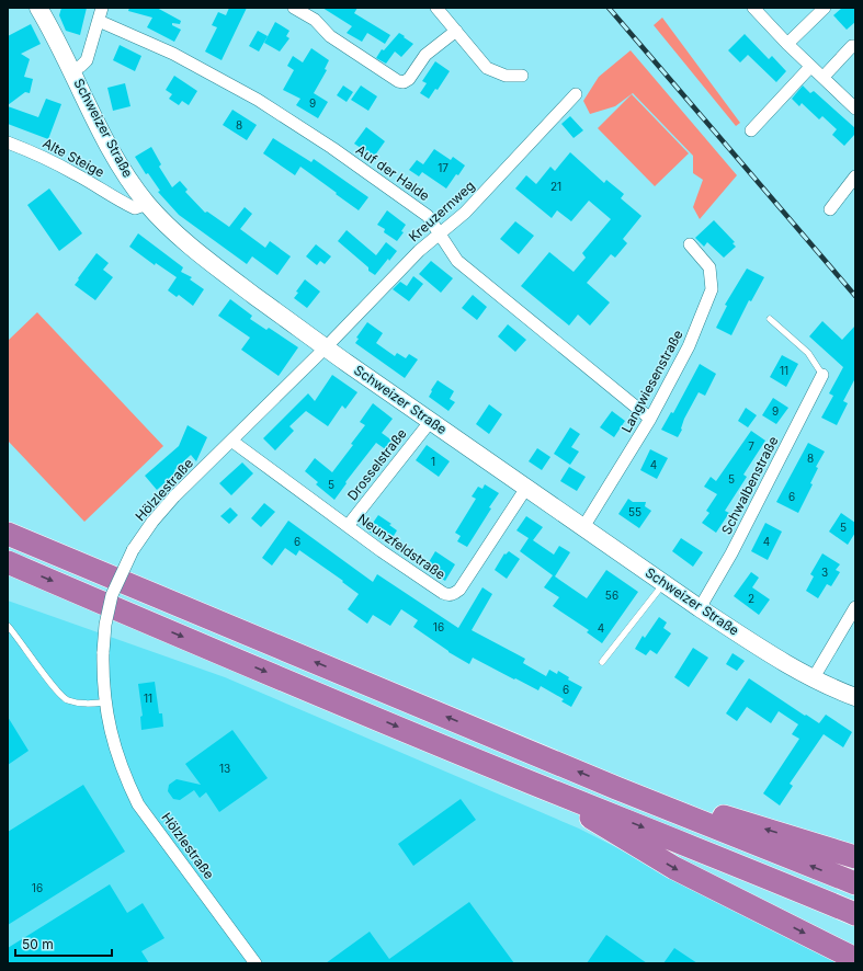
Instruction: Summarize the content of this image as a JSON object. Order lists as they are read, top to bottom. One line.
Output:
{"streets":{"street":["Schweizer Straße","Alte Steige","Auf der Halde","Kreuzernweg","Langwiesenstraße","Drosselstraße","Schwalbenstraße","Hölzlestraße","Neunzfeldstraße"]},"crossings":[["Schweizer Straße","Alte Steige"],["Schweizer Straße","Kreuzernweg"],["Schweizer Straße","Langwiesenstraße"],["Schweizer Straße","Drosselstraße"],["Schweizer Straße","Schwalbenstraße"],["Schweizer Straße","Hölzlestraße"],["Schweizer Straße","Neunzfeldstraße"],["Auf der Halde","Kreuzernweg"],["Auf der Halde","Langwiesenstraße"],["Kreuzernweg","Hölzlestraße"],["Drosselstraße","Neunzfeldstraße"],["Hölzlestraße","Neunzfeldstraße"]],"house_numbers":["9","8","17","21","11","9","7","8","1","4","5","5","6","55","5","6","4","3","56","2","16","4","6","11","13","16"],"scale_bar":"50 m"}
